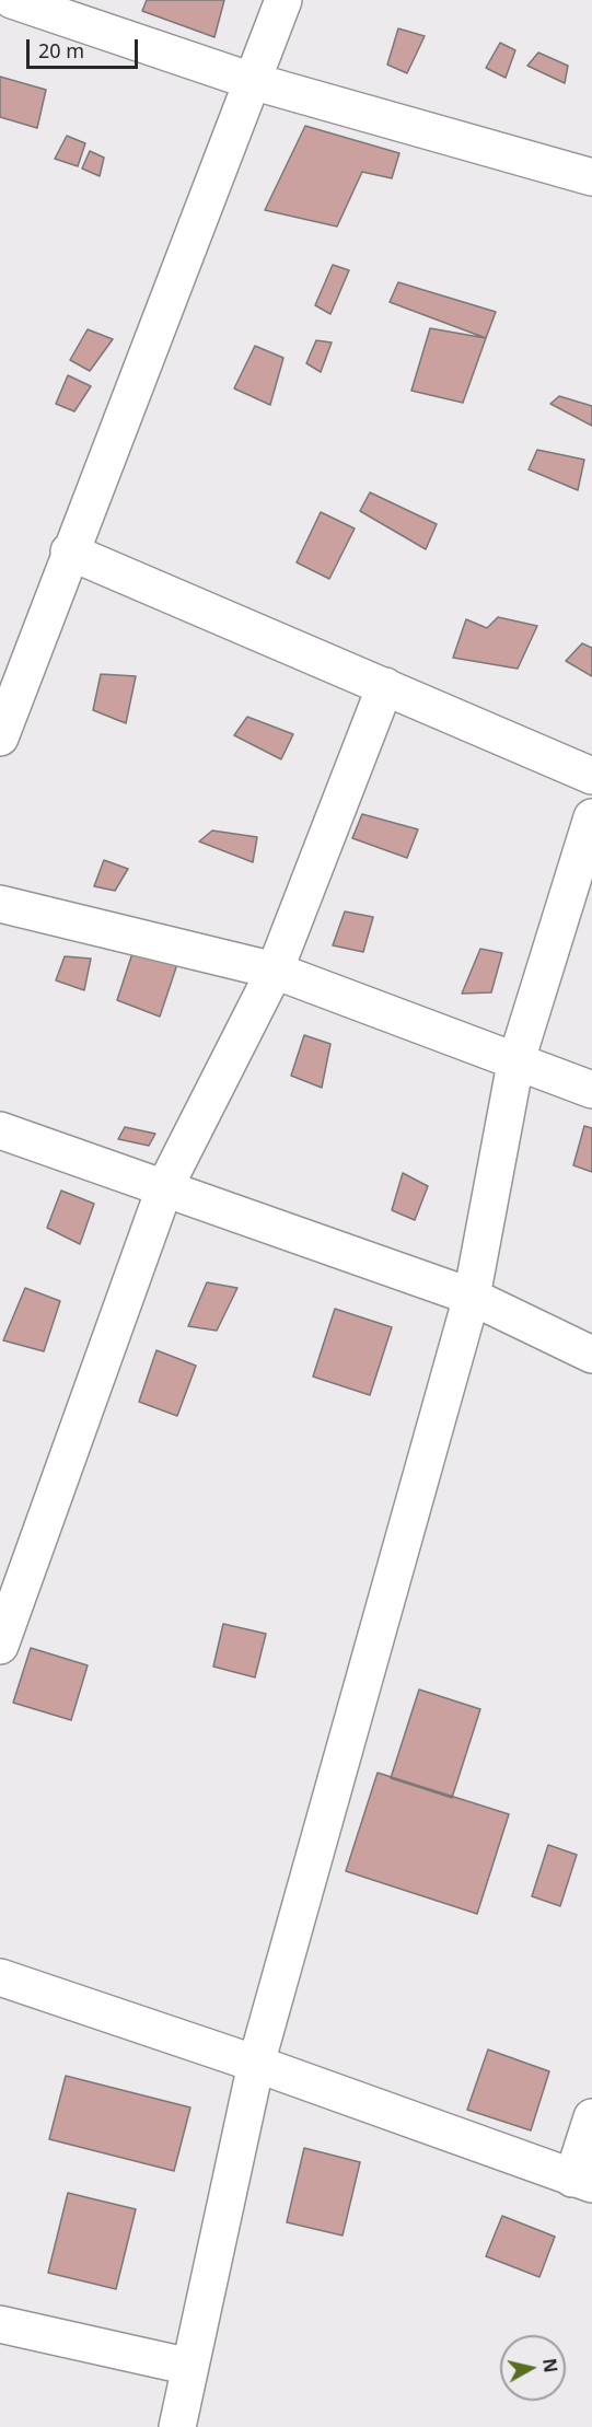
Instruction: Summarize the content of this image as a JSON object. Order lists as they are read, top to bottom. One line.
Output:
{"scale_bar":"20 m","north":"right"}
